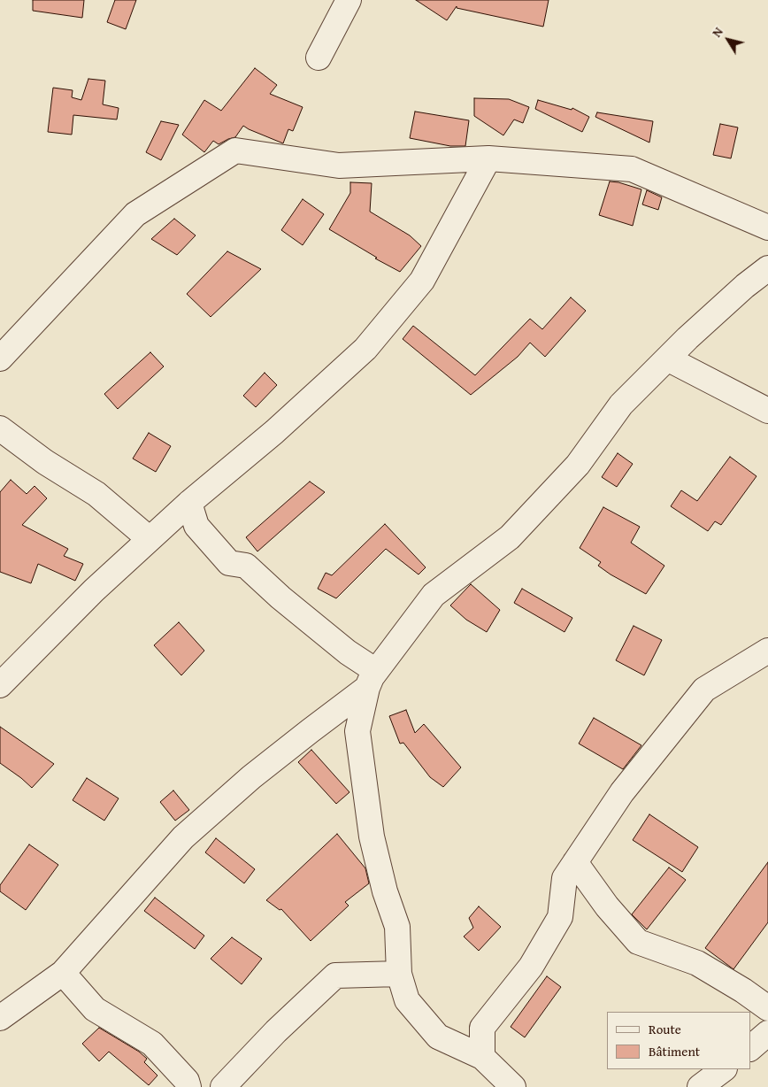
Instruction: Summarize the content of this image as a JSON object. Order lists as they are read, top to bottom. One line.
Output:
{"legend":["Route","Bâtiment"],"north":"top left"}
